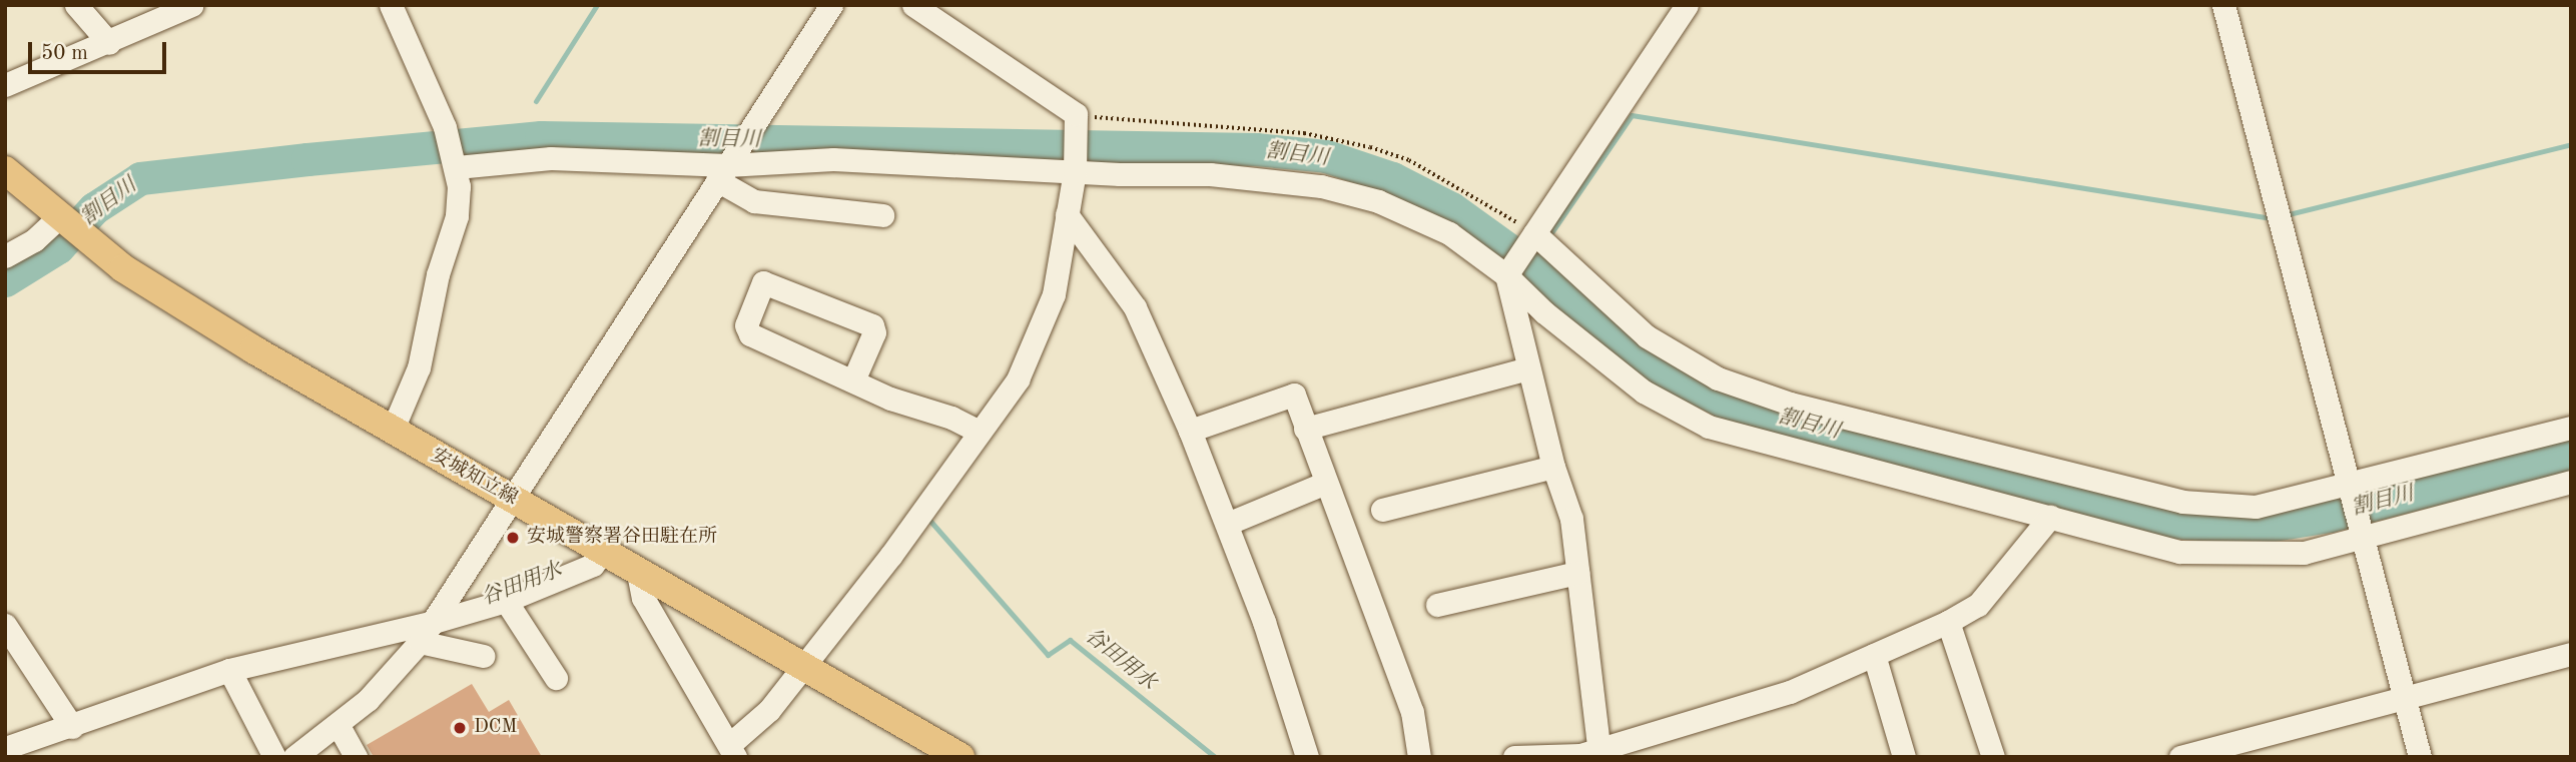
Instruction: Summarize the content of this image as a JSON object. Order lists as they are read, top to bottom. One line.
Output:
{"streets":{"main road":["安城知立線"]},"water":["割目川","谷田用水"],"places":["安城警察署谷田駐在所","DCM"],"scale_bar":"50 m"}
